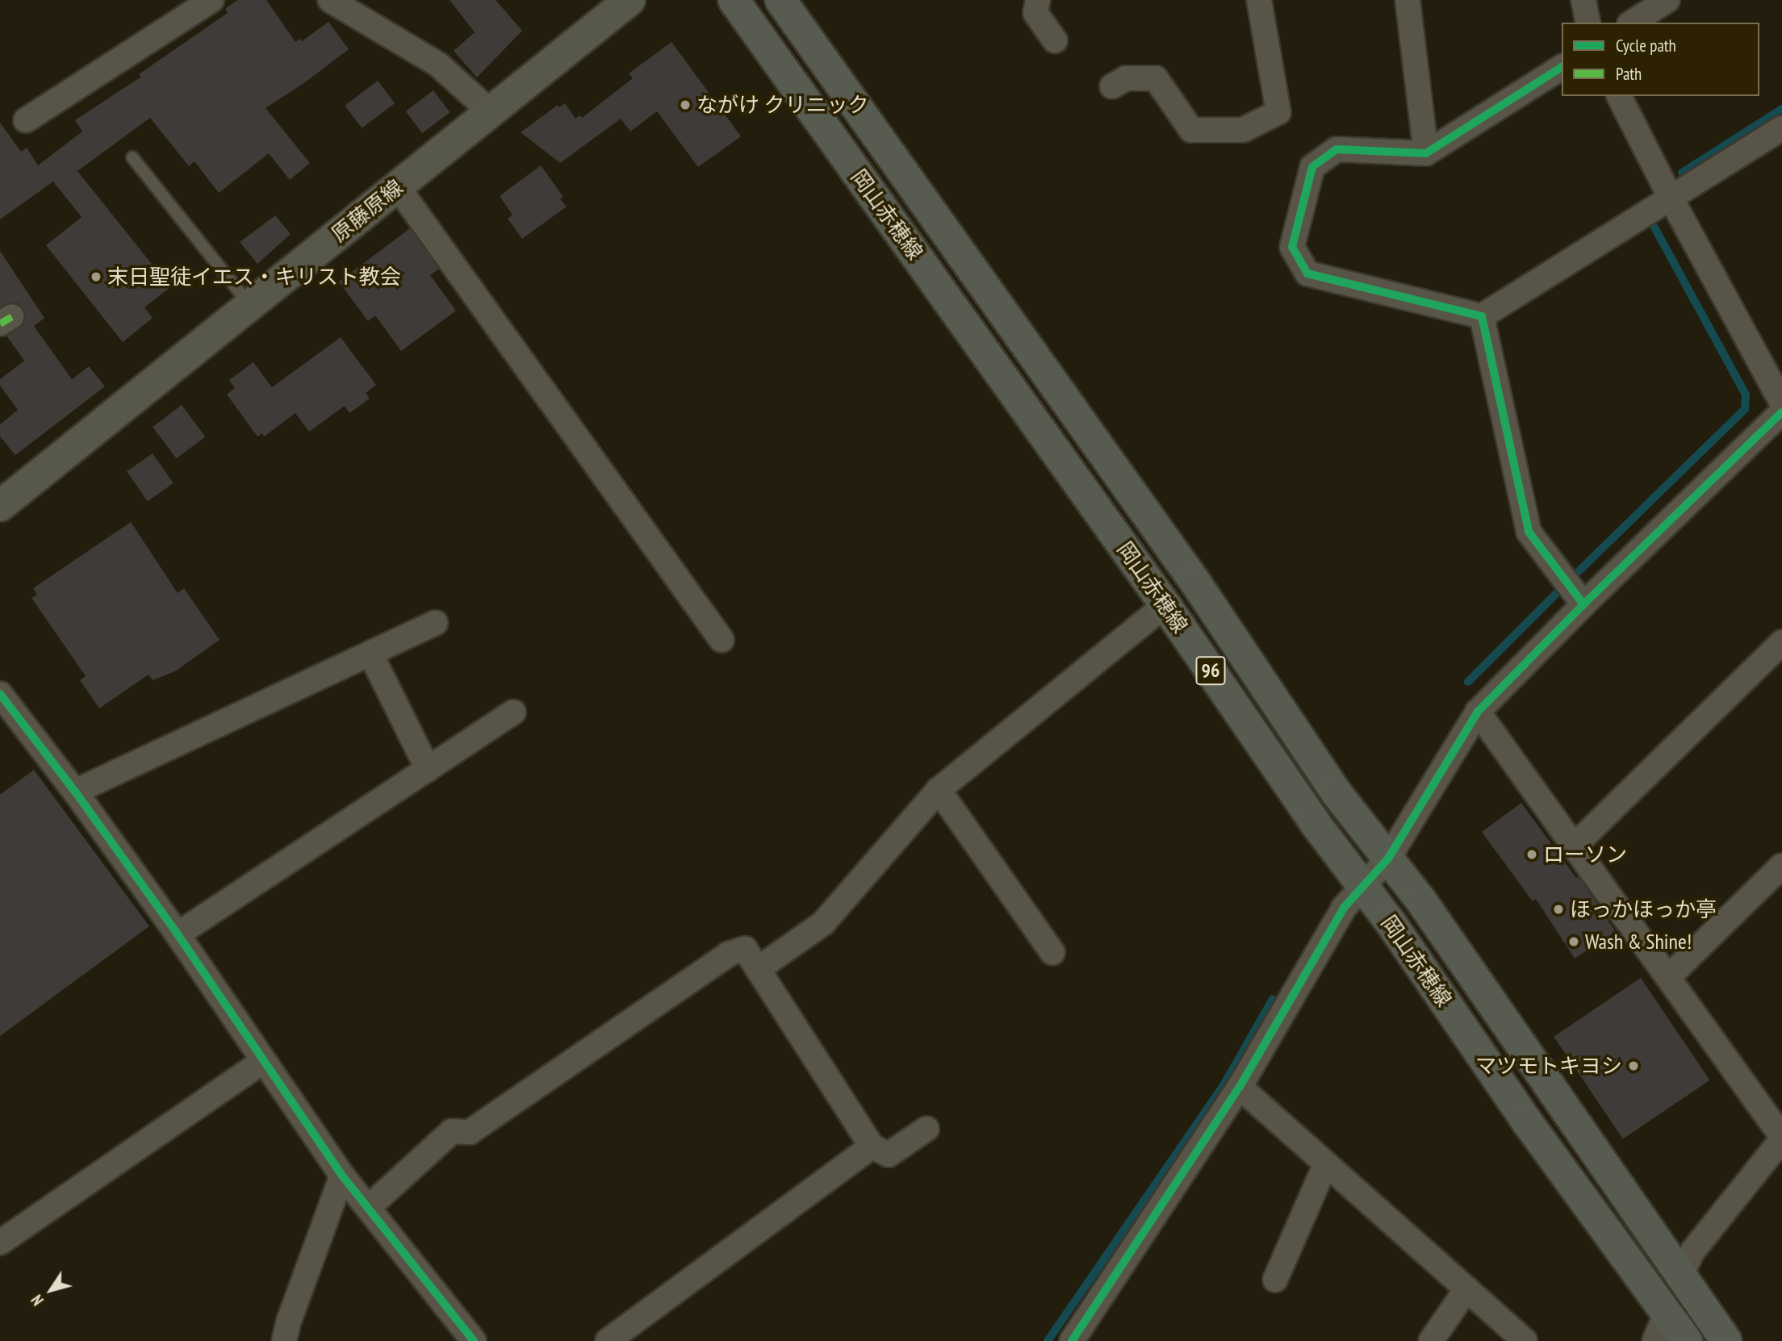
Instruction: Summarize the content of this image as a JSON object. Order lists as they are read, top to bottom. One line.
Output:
{"streets":{"main road":["原藤原線","岡山赤穂線","96"]},"places":["ながけ クリニック","末日聖徒イエス・キリスト教会","ローソン","ほっかほっか亭","Wash & Shine!","マツモトキヨシ"],"legend":["Cycle path","Path"],"north":"bottom left"}
